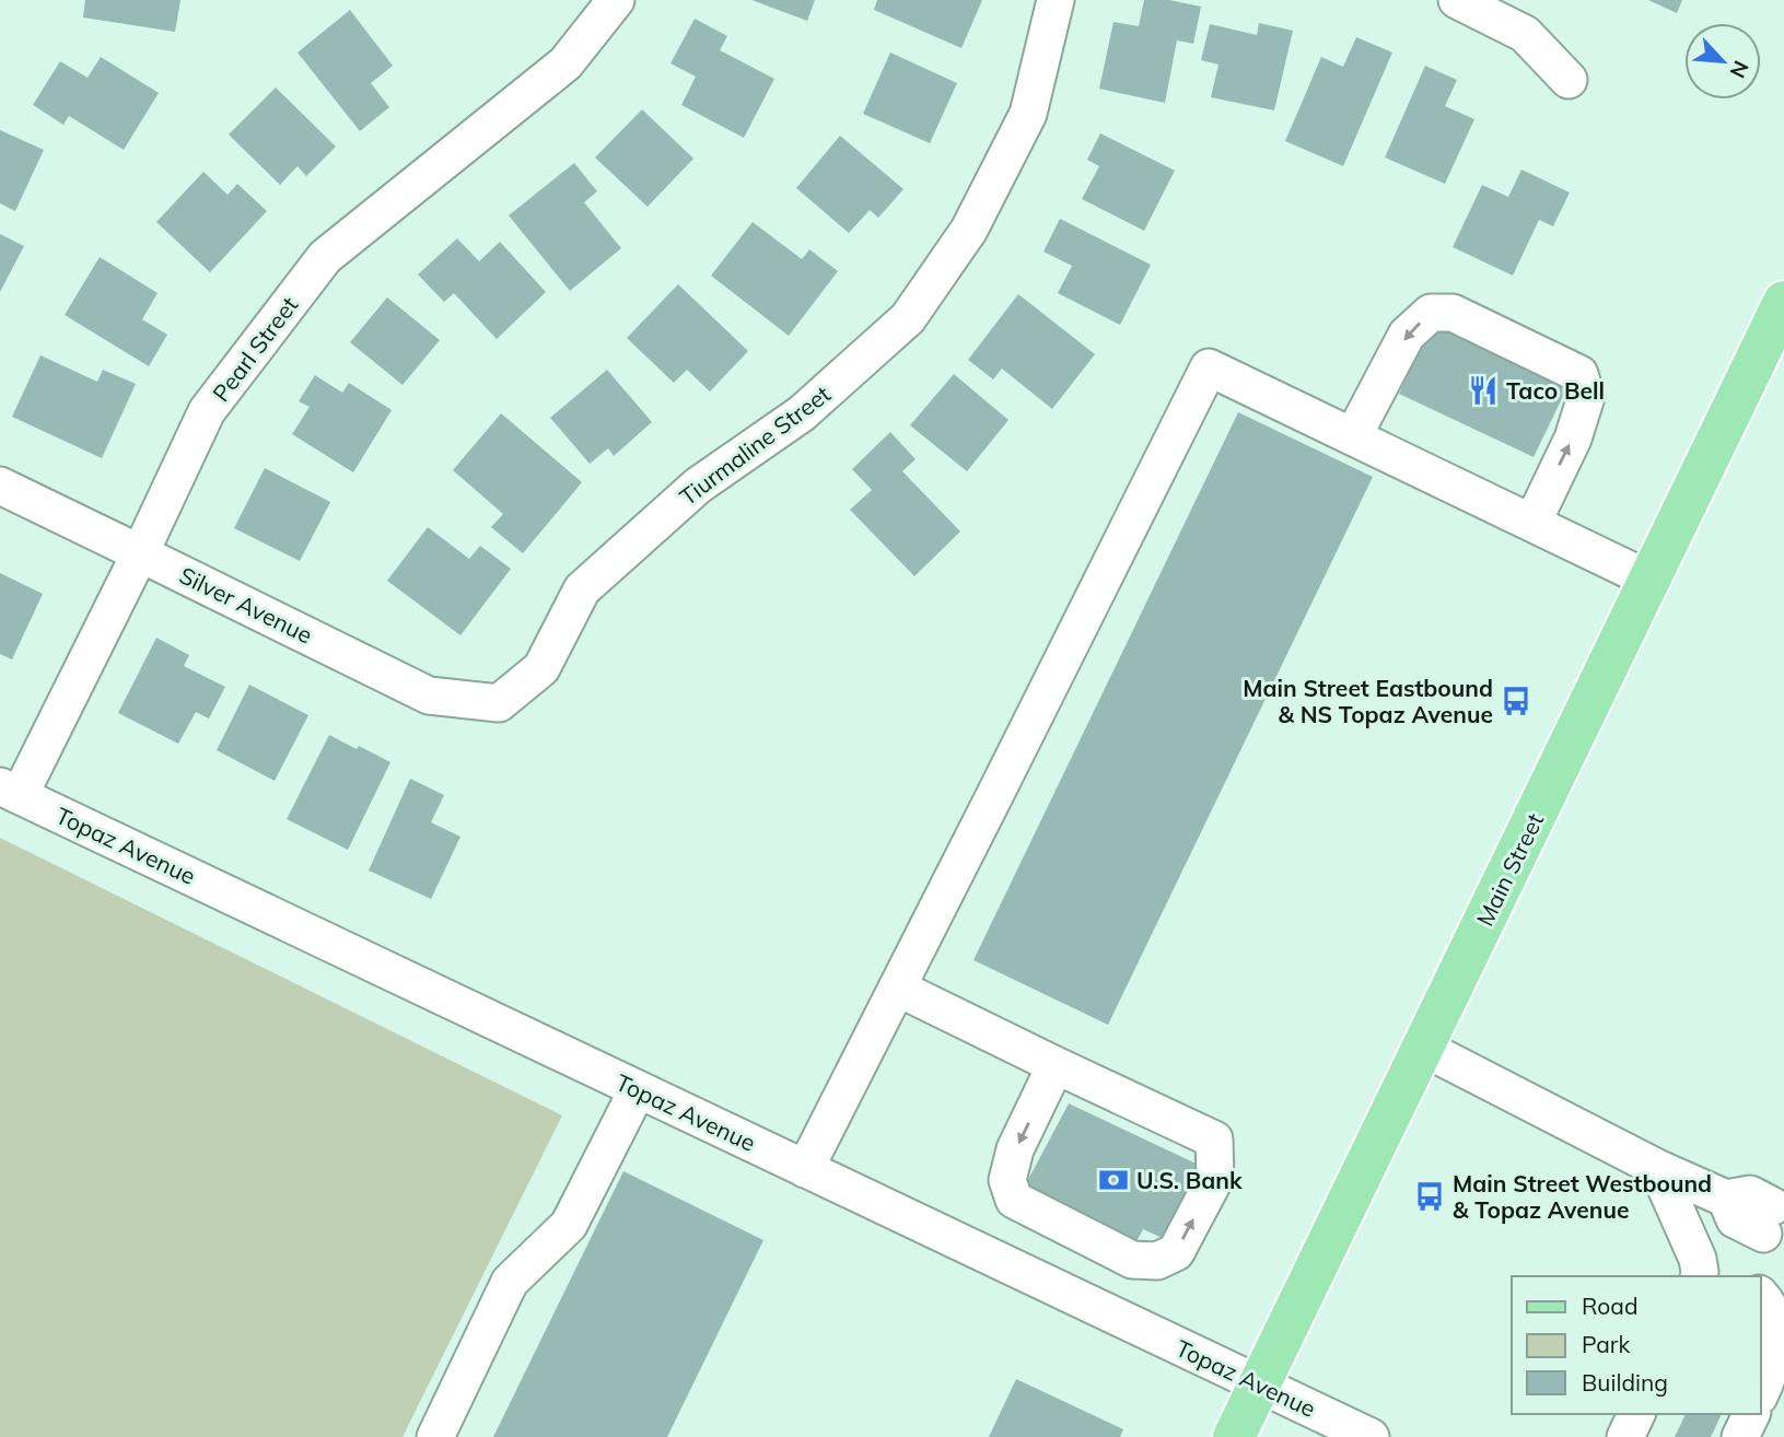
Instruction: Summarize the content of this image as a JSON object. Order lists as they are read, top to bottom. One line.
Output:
{"streets":{"main road":["Main Street"],"street":["Pearl Street","Tiurmaline Street","Silver Avenue","Topaz Avenue"]},"crossings":[["Pearl Street","Silver Avenue"],["Pearl Street","Topaz Avenue"],["Tiurmaline Street","Silver Avenue"],["Topaz Avenue","Main Street"]],"places":{"restaurant":["Taco Bell"],"bus stop":["Main Street Eastbound & NS Topaz Avenue","Main Street Westbound & Topaz Avenue"],"bank":["U.S. Bank"]},"legend":["Road","Park","Building"],"north":"bottom right"}
